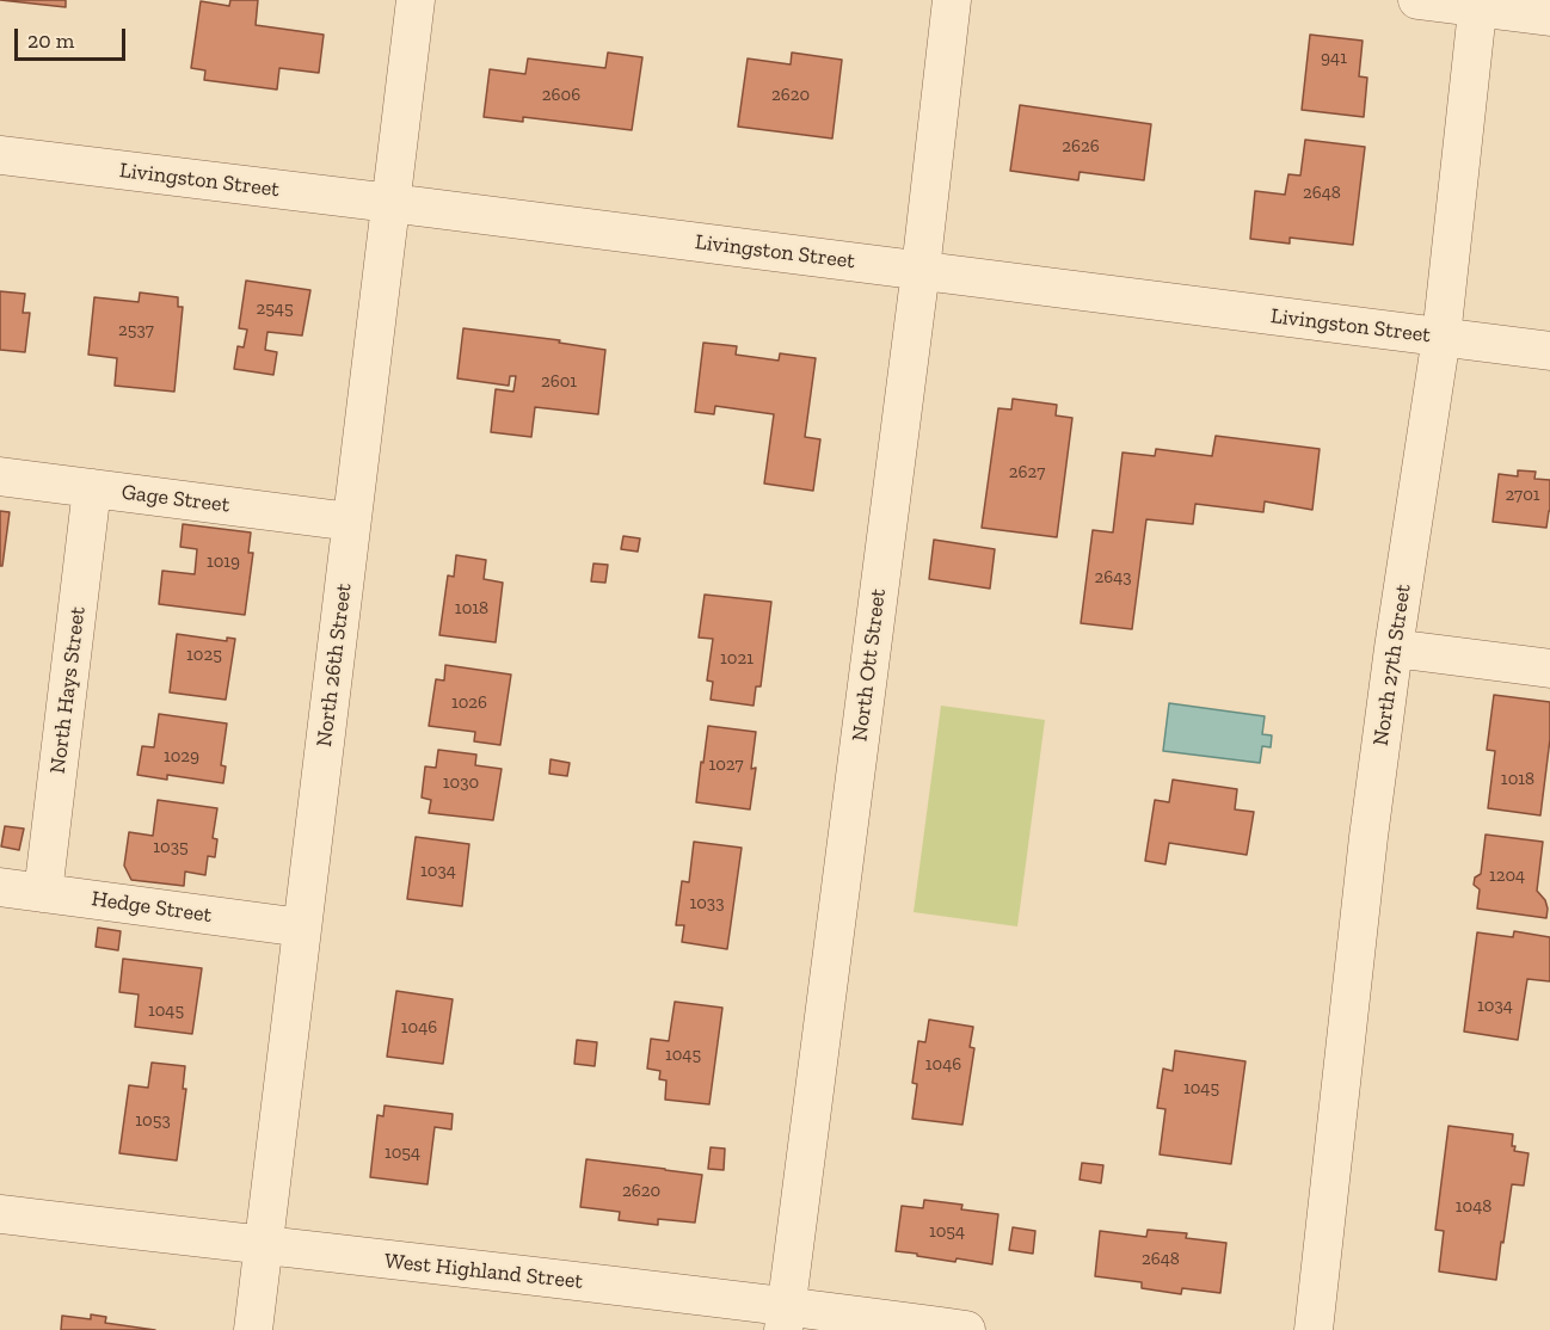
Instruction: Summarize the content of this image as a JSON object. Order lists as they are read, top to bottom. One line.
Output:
{"streets":{"street":["Livingston Street","Gage Street","North 26th Street","North Ott Street","North 27th Street","North Hays Street","Hedge Street","West Highland Street"]},"crossings":[["Livingston Street","North 26th Street"],["Livingston Street","North Ott Street"],["Livingston Street","North 27th Street"],["Gage Street","North 26th Street"],["Gage Street","North Hays Street"],["North 26th Street","Hedge Street"],["North 26th Street","West Highland Street"],["North Ott Street","West Highland Street"],["North Hays Street","Hedge Street"]],"house_numbers":["941","2606","2620","2626","2648","2545","2537","2601","2627","2701","1019","2643","1018","1025","1021","1026","1029","1027","1018","1030","1035","1034","1204","1033","1034","1045","1046","1045","1046","1045","1053","1054","2620","1048","1054","2648"],"scale_bar":"20 m"}
